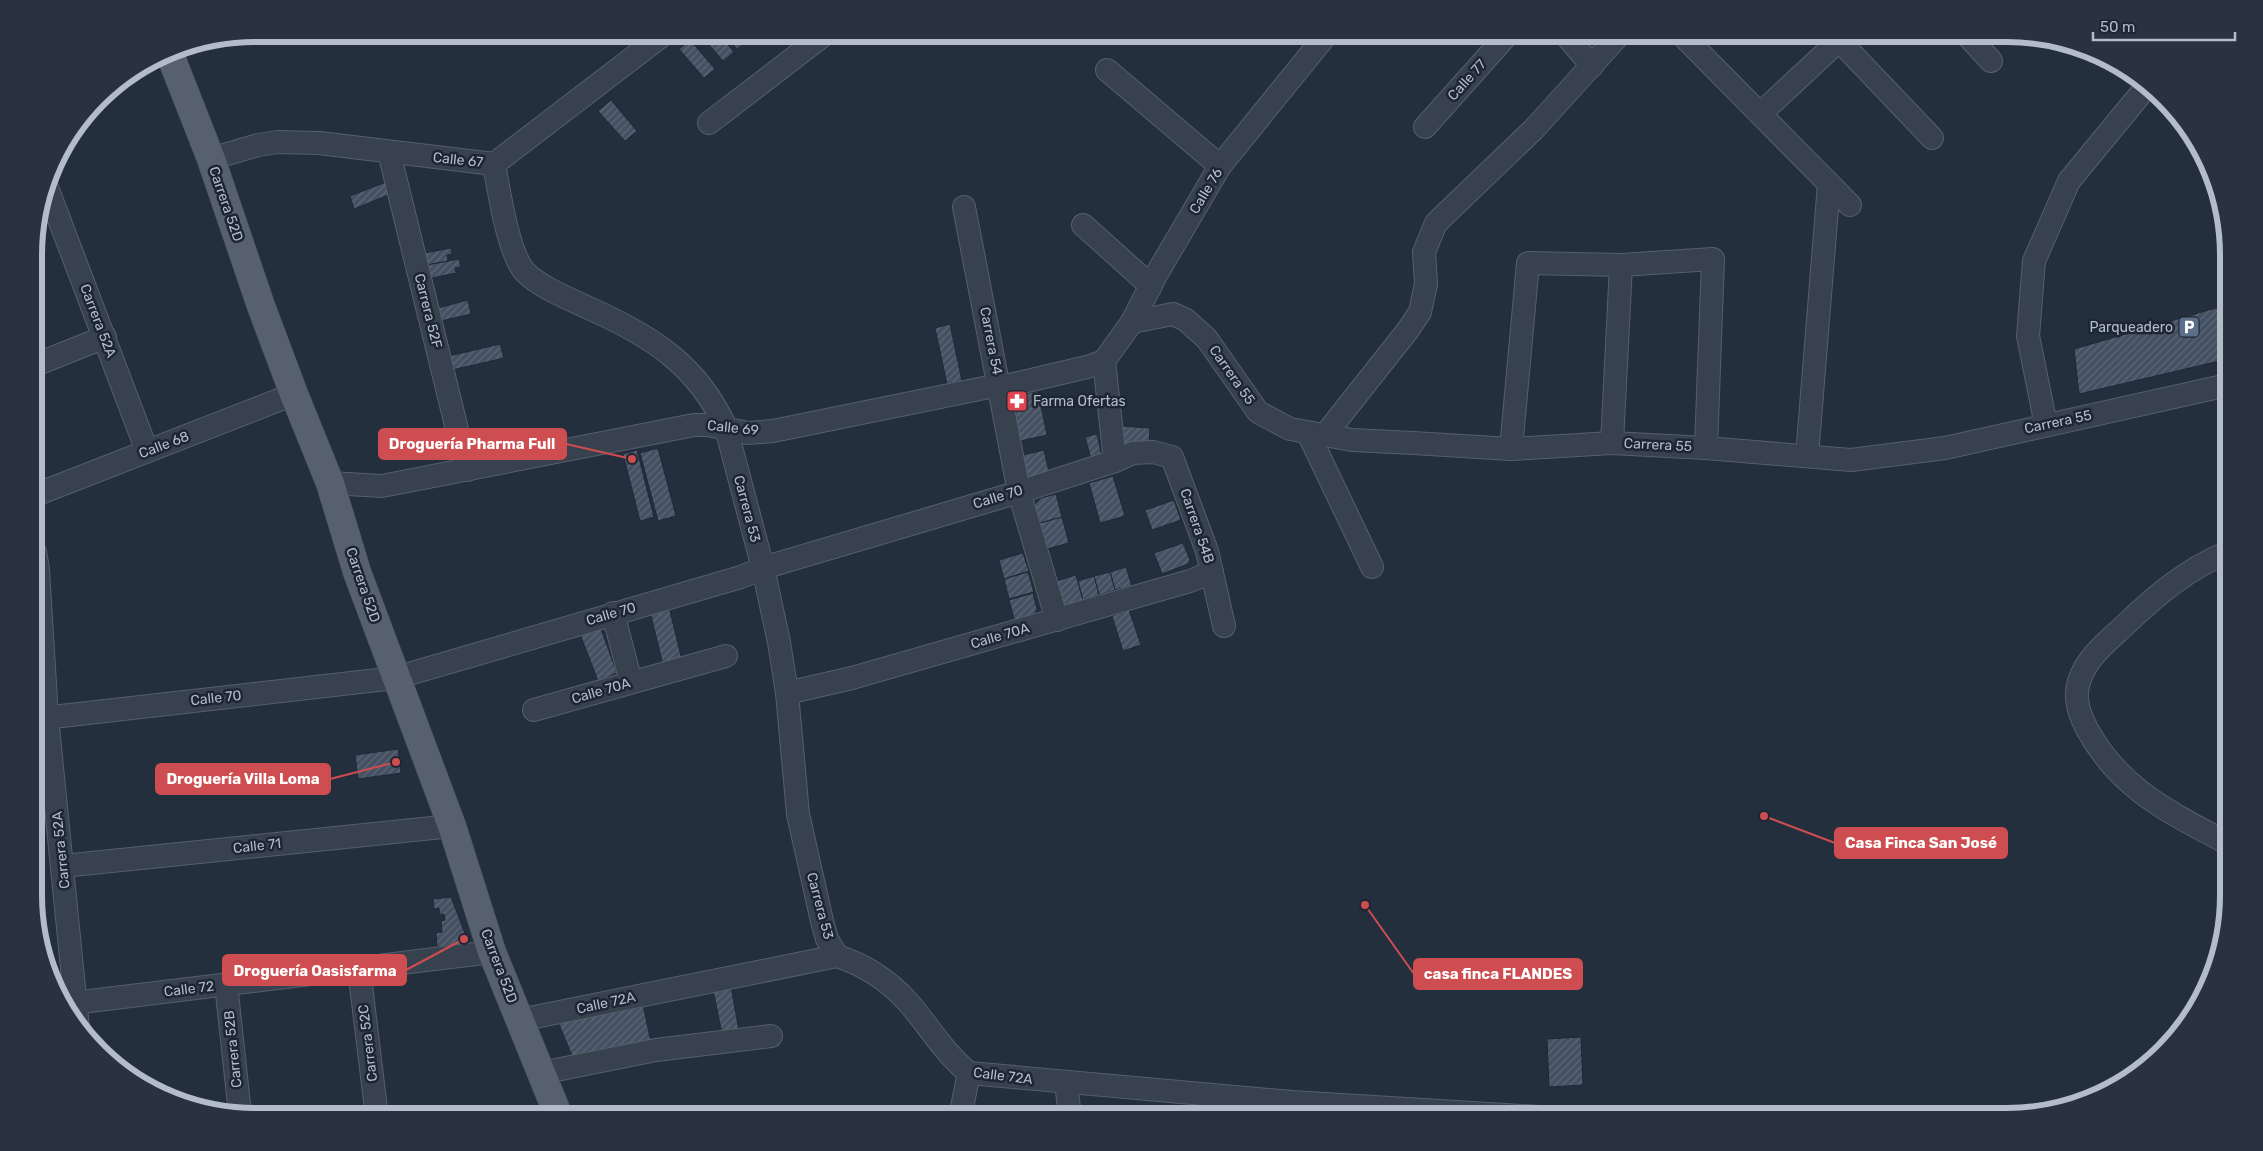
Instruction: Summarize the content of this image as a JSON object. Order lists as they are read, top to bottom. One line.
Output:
{"streets":{"main road":["Carrera 52D"],"street":["Calle 77","Calle 67","Calle 76","Carrera 52F","Carrera 52A","Carrera 54","Carrera 55","Calle 69","Calle 68","Calle 70","Carrera 53","Carrera 54B","Calle 70A","Calle 71","Calle 72","Calle 72A","Carrera 52C","Carrera 52B"]},"crossings":[["Calle 67","Carrera 52D"],["Calle 67","Carrera 52F"],["Calle 67","Carrera 53"],["Calle 76","Carrera 55"],["Calle 76","Calle 69"],["Carrera 52D","Calle 69"],["Carrera 52D","Calle 68"],["Carrera 52D","Calle 70"],["Carrera 52D","Calle 71"],["Carrera 52D","Calle 72"],["Carrera 52D","Calle 72A"],["Carrera 52F","Calle 69"],["Carrera 52A","Calle 68"],["Carrera 52A","Calle 71"],["Carrera 54","Calle 69"],["Carrera 54","Calle 70"],["Carrera 54","Calle 70A"],["Calle 69","Carrera 53"],["Calle 70","Carrera 53"],["Calle 70","Carrera 54B"],["Carrera 53","Calle 70A"],["Carrera 53","Calle 72A"],["Carrera 54B","Calle 70A"],["Calle 72","Carrera 52C"],["Calle 72","Carrera 52B"]],"places":{"parking":["Parqueadero"],"pharmacy":["Farma Ofertas"],"other":["Droguería Pharma Full","Droguería Villa Loma","Casa Finca San José","casa finca FLANDES","Droguería Oasisfarma"]},"scale_bar":"50 m"}
